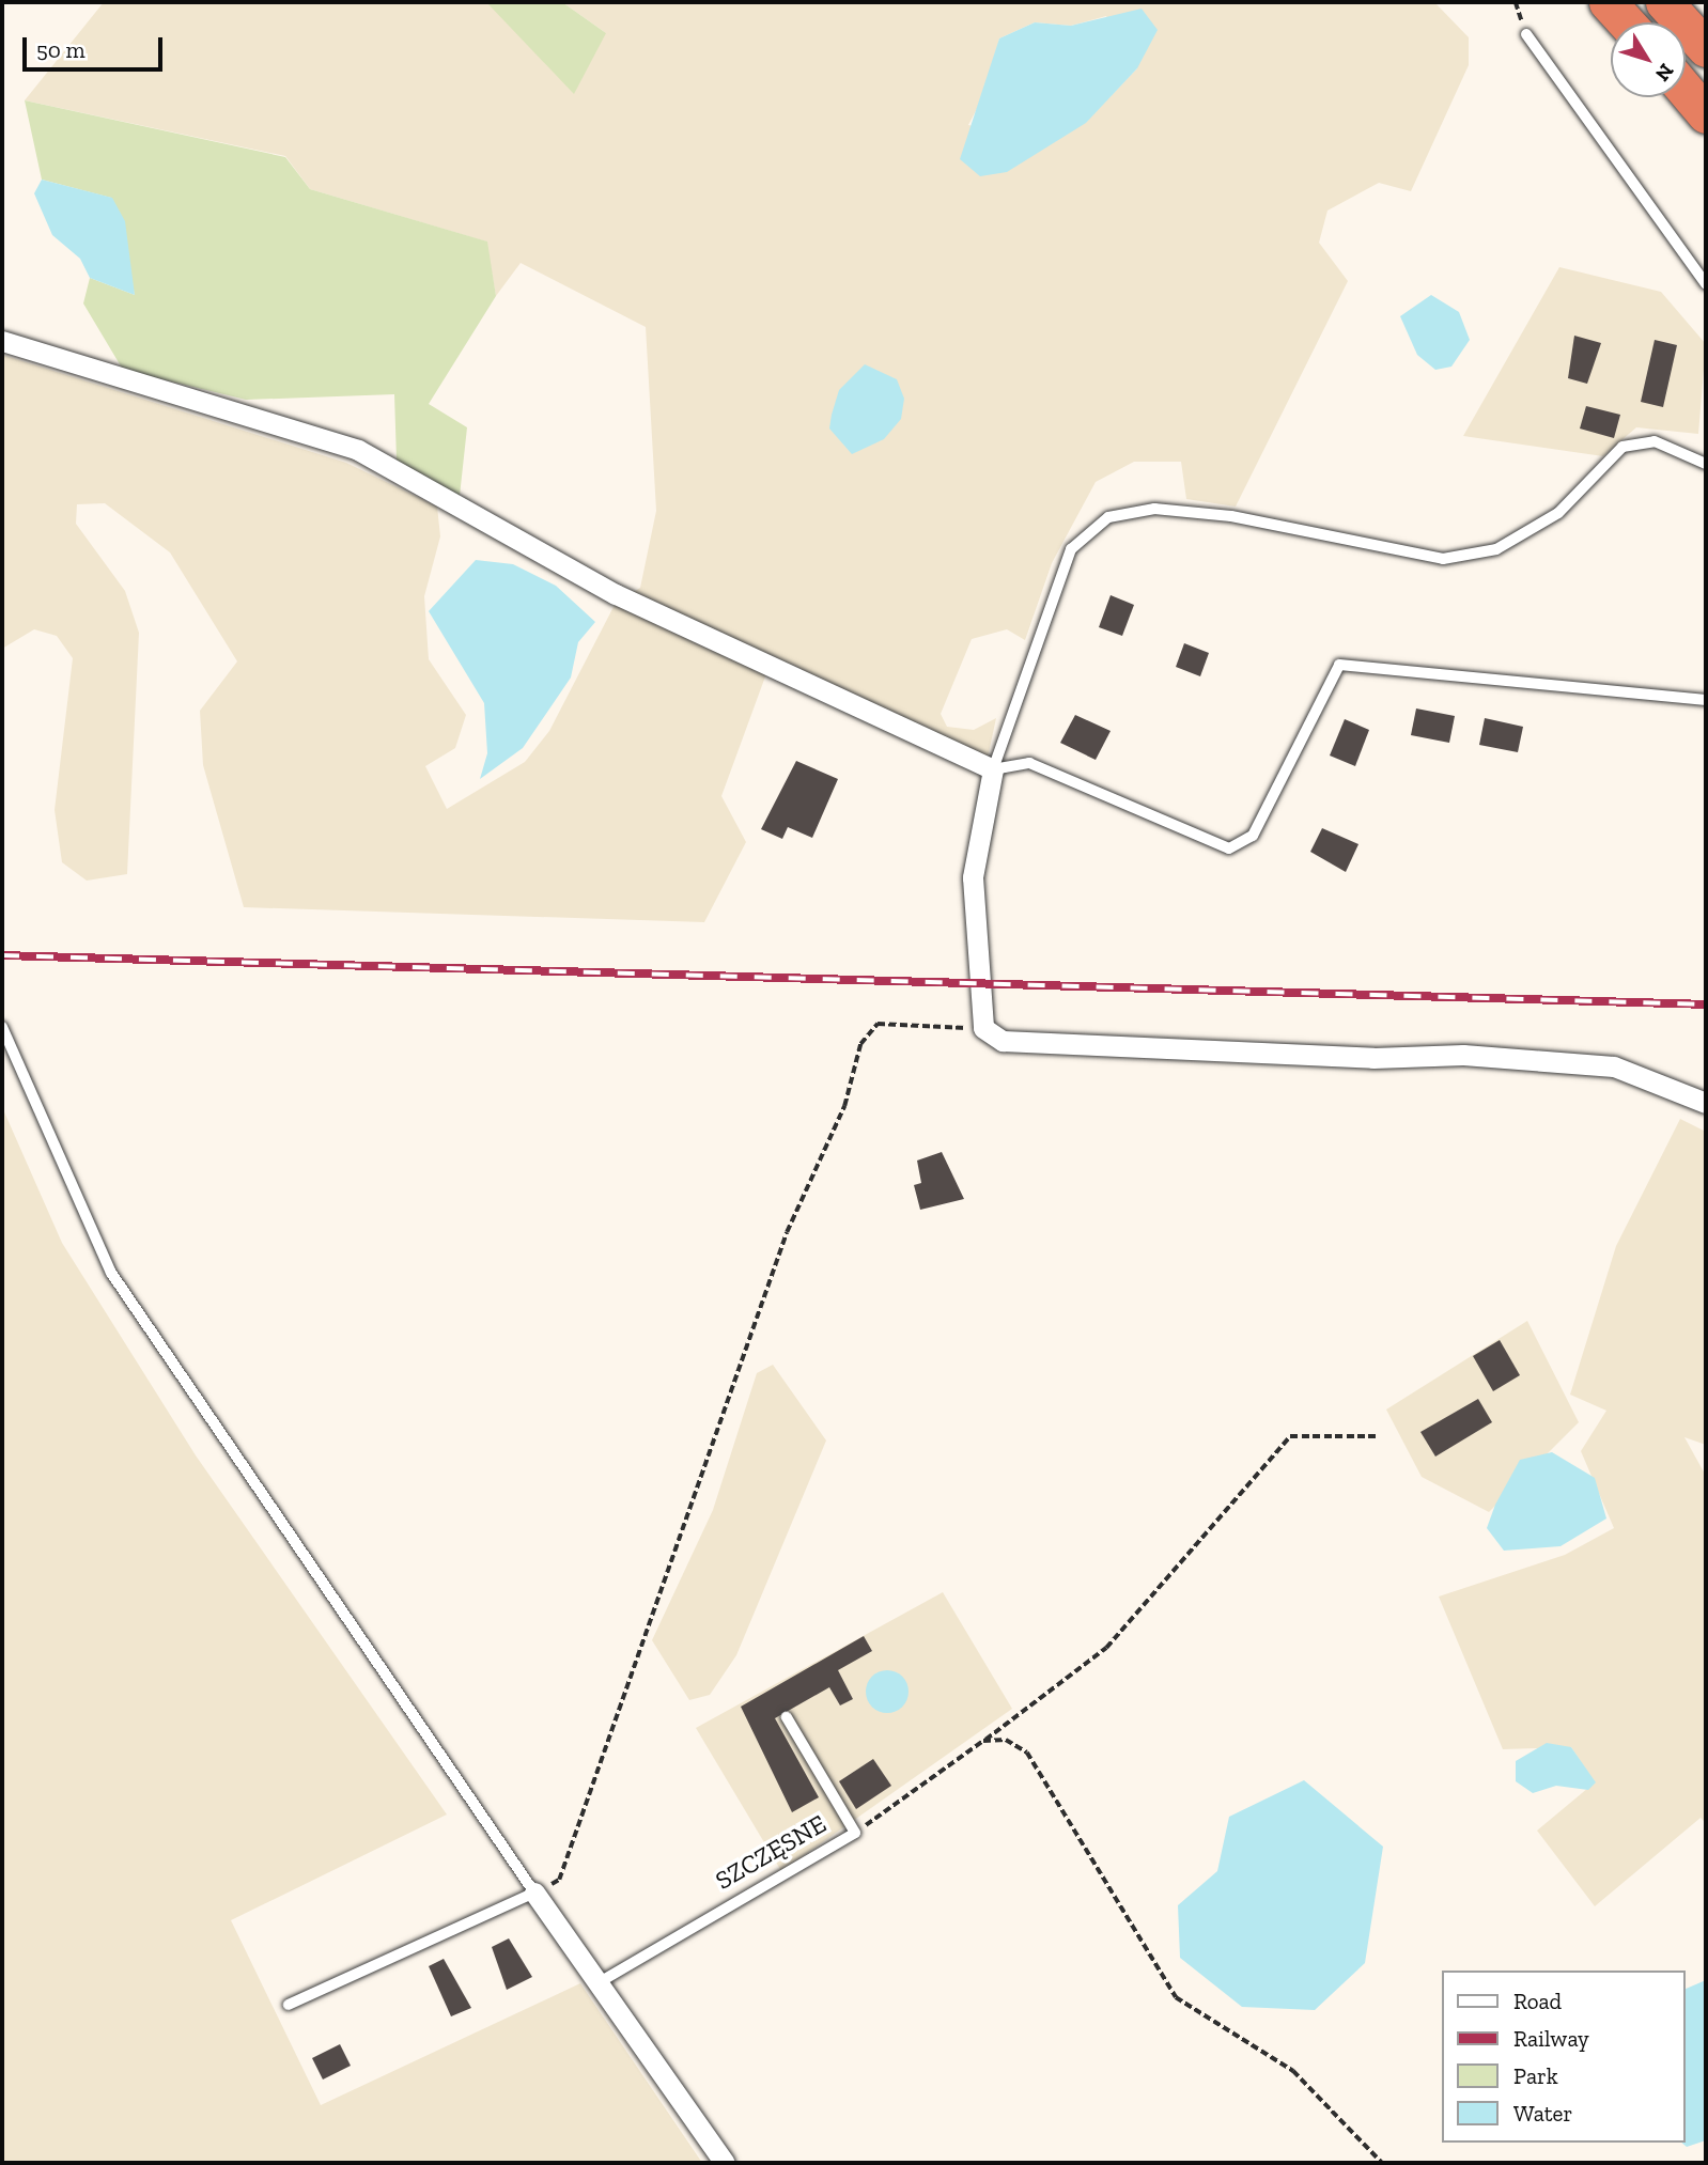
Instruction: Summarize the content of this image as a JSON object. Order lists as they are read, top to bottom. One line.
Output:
{"streets":{"lane":["SZCZĘSNE"]},"legend":["Road","Railway","Park","Water"],"scale_bar":"50 m","north":"bottom right"}
